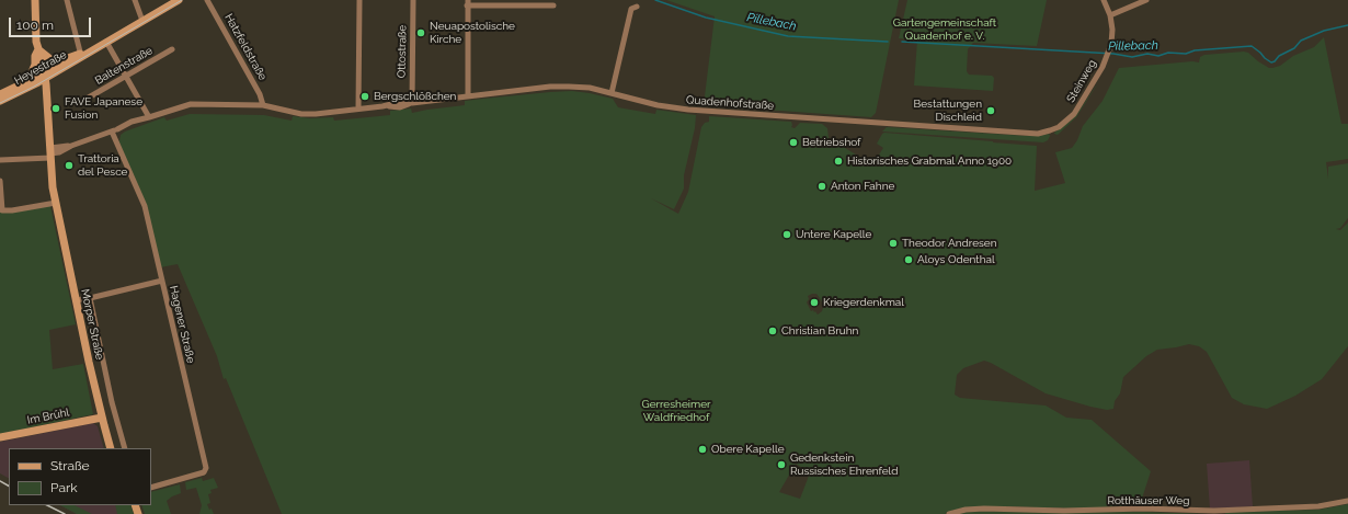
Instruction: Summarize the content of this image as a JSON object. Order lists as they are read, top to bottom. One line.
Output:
{"streets":{"main road":["Heyestraße","Morper Straße","Im Brühl"],"street":["Hatzfeldstraße","Ottostraße","Baltenstraße","Steinweg","Quadenhofstraße","Hagener Straße","Rotthäuser Weg"]},"crossings":[["Hatzfeldstraße","Quadenhofstraße"],["Ottostraße","Quadenhofstraße"],["Heyestraße","Morper Straße"],["Steinweg","Quadenhofstraße"],["Quadenhofstraße","Morper Straße"],["Quadenhofstraße","Hagener Straße"],["Morper Straße","Im Brühl"]],"water":["Pillebach"],"parks":["Gartengemeinschaft Quadenhof e. V.","Gerresheimer Waldfriedhof"],"places":["Neuapostolische Kirche","Bergschlößchen","FAVE Japanese Fusion","Bestattungen Dischleid","Betriebshof","Historisches Grabmal Anno 1900","Trattoria del Pesce","Anton Fahne","Untere Kapelle","Theodor Andresen","Aloys Odenthal","Kriegerdenkmal","Christian Bruhn","Obere Kapelle","Gedenkstein Russisches Ehrenfeld"],"legend":["Straße","Park"],"scale_bar":"100 m"}
